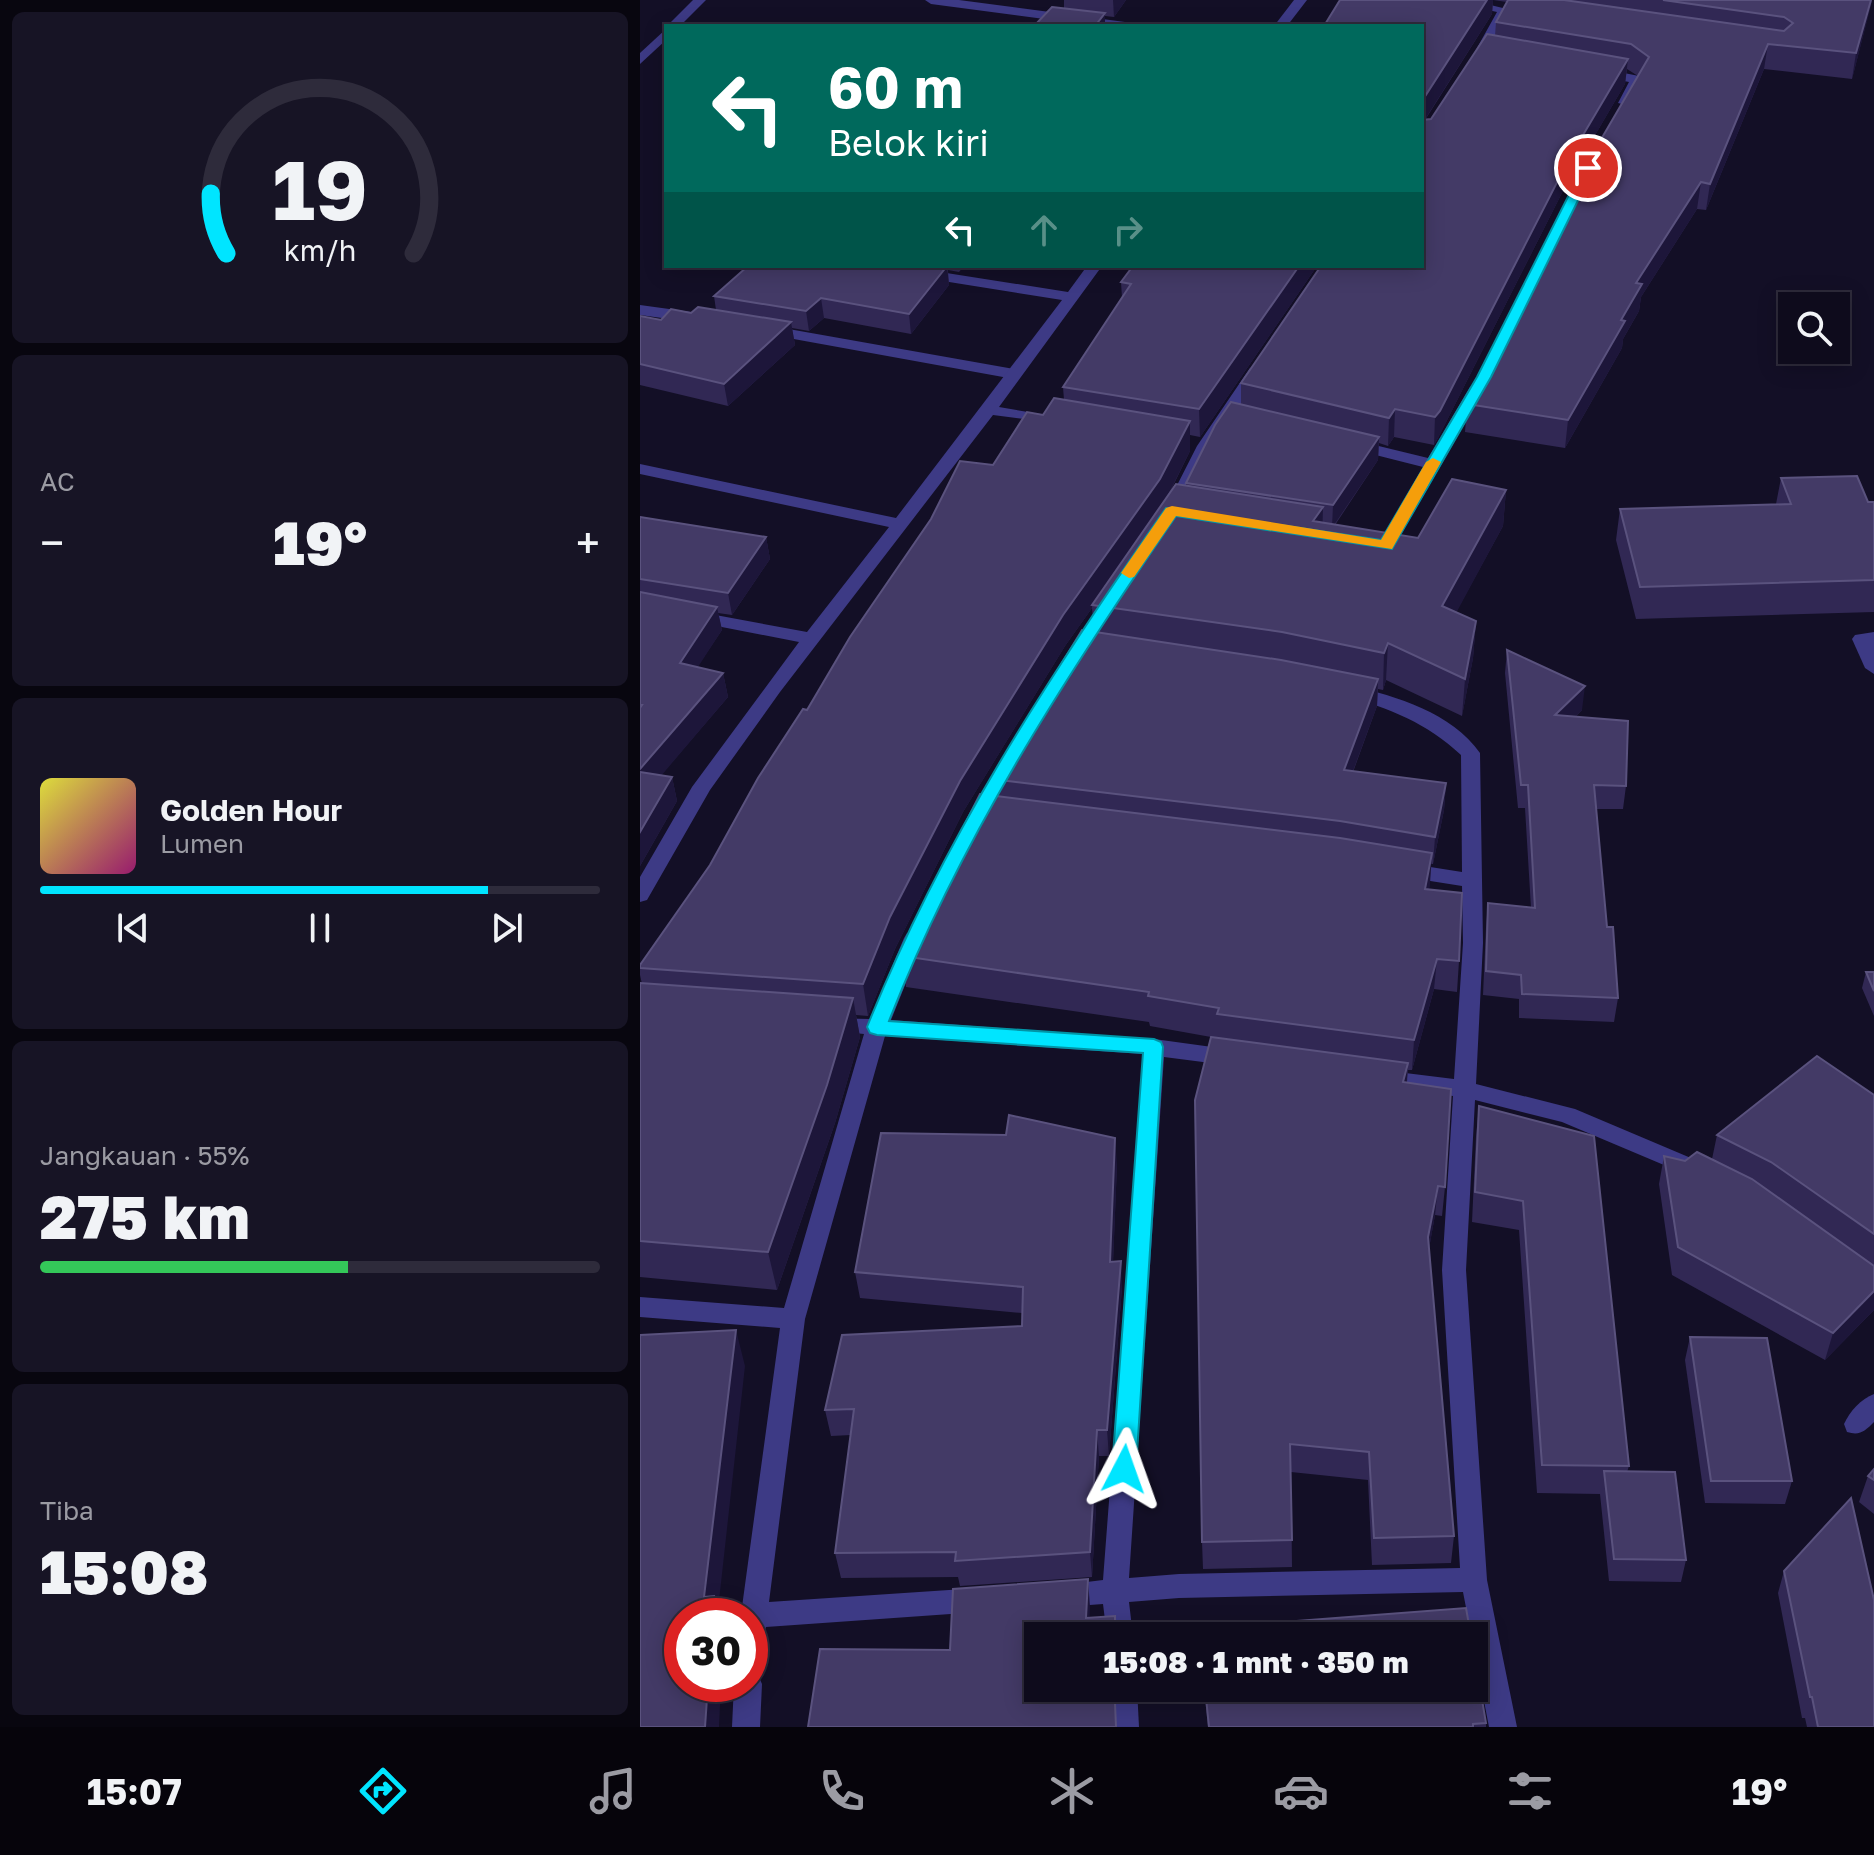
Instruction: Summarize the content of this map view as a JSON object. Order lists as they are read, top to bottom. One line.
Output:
{"page":{"turn":["60 m","Belok kiri"],"tile":["AC",["Jangkauan · 55%","275 km"],["Tiba","15:08"]],"heat":["−","19°","+"],"song":["Golden Hour","Lumen"],"limit":"30","trip":"15:08 · 1 mnt · 350 m","tabs":["15:07","19°"],"gauge":["19","km/h"]}}
